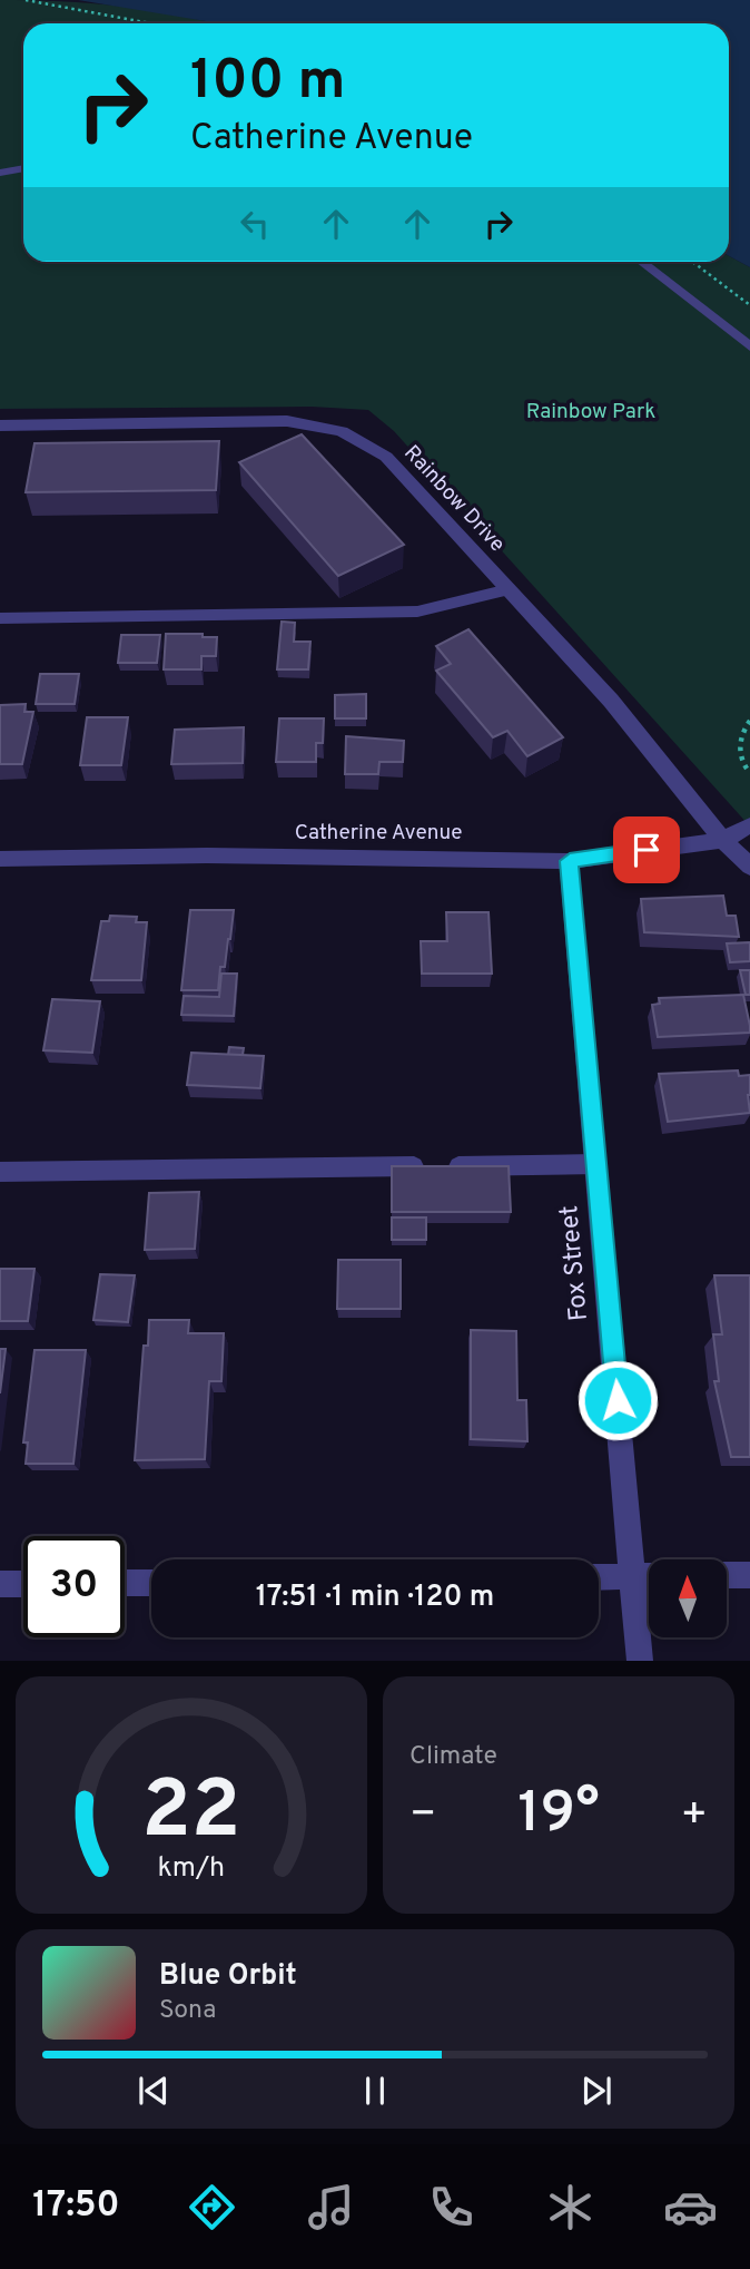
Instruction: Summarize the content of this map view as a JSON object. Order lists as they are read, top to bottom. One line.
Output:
{"streets":{"street":["Rainbow Drive","Catherine Avenue","Fox Street"]},"crossings":[["Rainbow Drive","Catherine Avenue"],["Catherine Avenue","Fox Street"]],"parks":["Rainbow Park"],"north":"top","page":{"turn":["100 m","Catherine Avenue"],"limit":"30","trip":"17:51 · 1 min · 120 m","tile":"Climate","heat":["−","19°","+"],"song":["Blue Orbit","Sona"],"tabs":"17:50","gauge":["22","km/h"]}}
